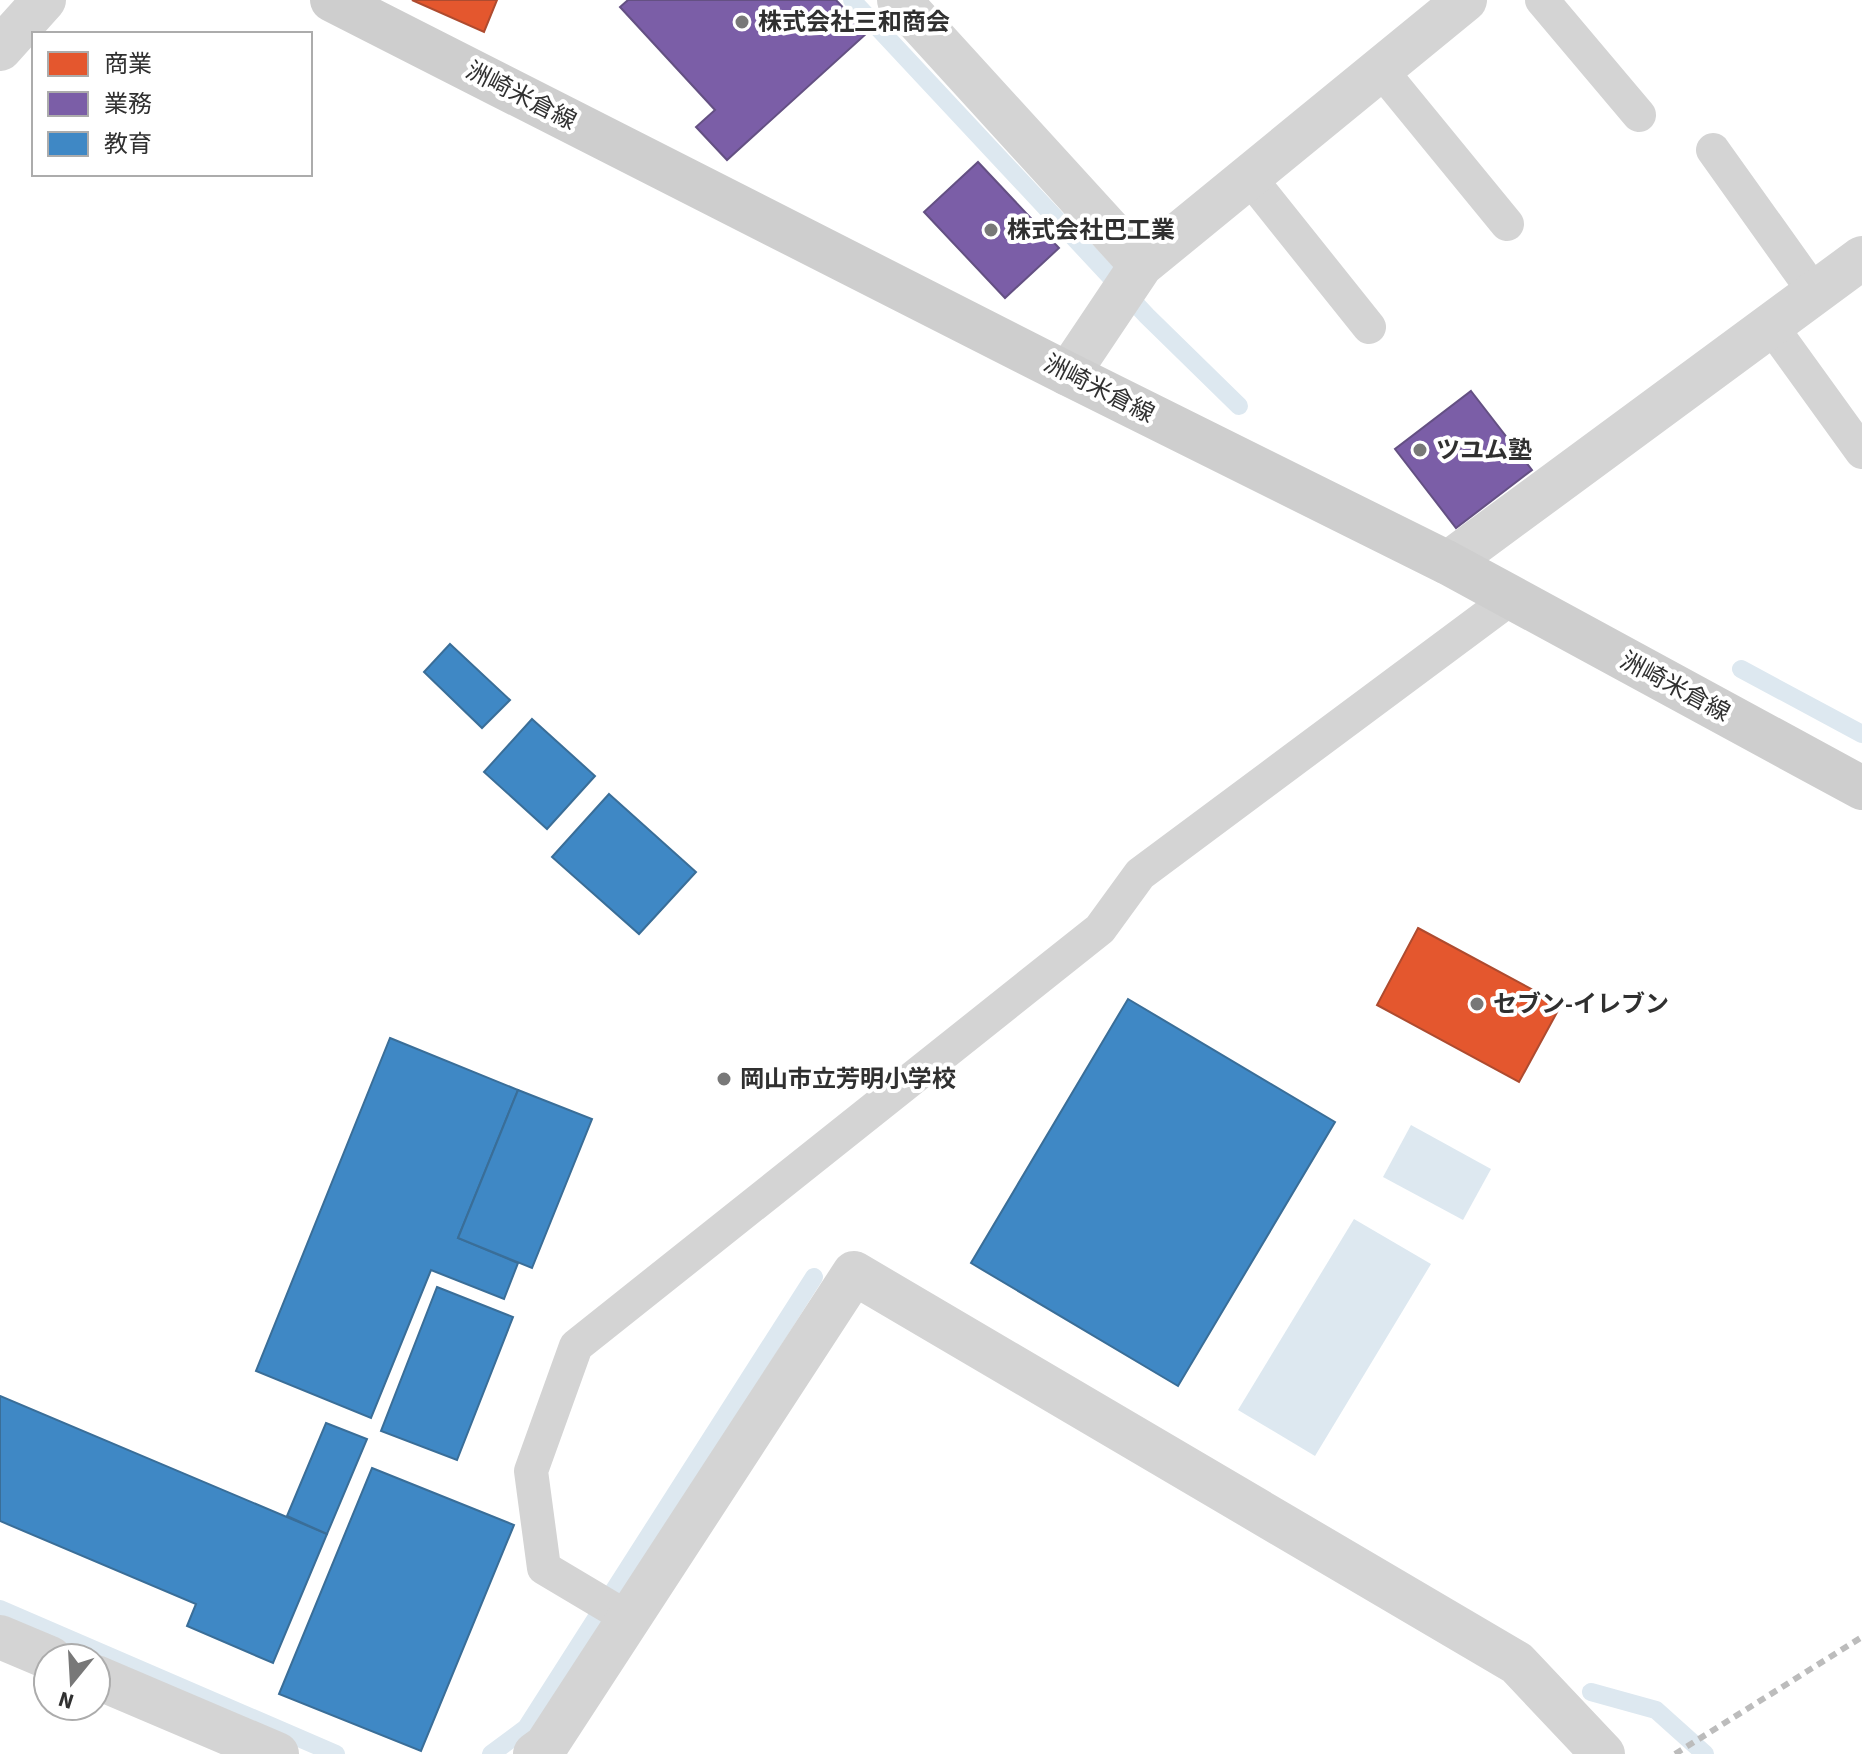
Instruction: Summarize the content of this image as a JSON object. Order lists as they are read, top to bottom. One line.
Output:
{"streets":{"main road":["洲崎米倉線"]},"places":["株式会社三和商会","株式会社巴工業","ツユム塾","セブン-イレブン","岡山市立芳明小学校"],"legend":["商業","業務","教育"],"north":"bottom"}
